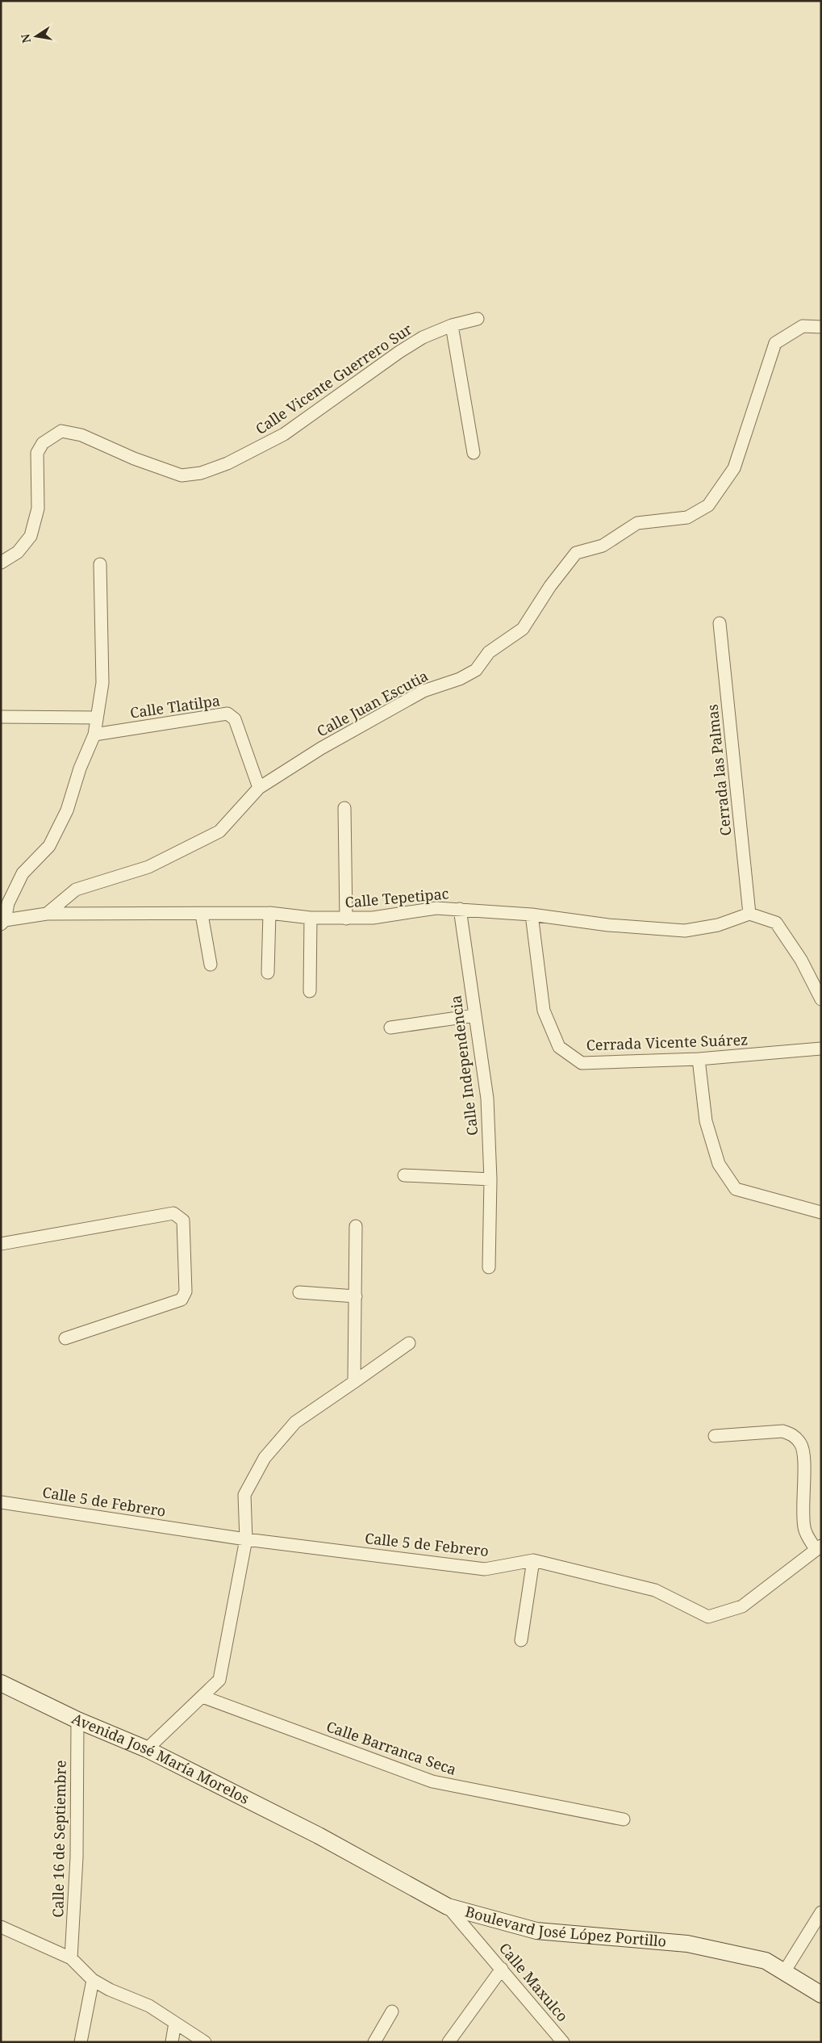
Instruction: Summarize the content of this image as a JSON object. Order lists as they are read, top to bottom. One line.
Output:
{"streets":{"main road":["Avenida José María Morelos","Boulevard José López Portillo"],"street":["Calle Vicente Guerrero Sur","Calle Juan Escutia","Calle Tlatilpa","Cerrada las Palmas","Calle Tepetipac","Cerrada Vicente Suárez","Calle Independencia","Calle 5 de Febrero","Calle Barranca Seca","Calle 16 de Septiembre","Calle Maxulco"]},"crossings":[["Calle Juan Escutia","Calle Tlatilpa"],["Calle Juan Escutia","Calle Tepetipac"],["Cerrada las Palmas","Calle Tepetipac"],["Calle Tepetipac","Cerrada Vicente Suárez"],["Calle Tepetipac","Calle Independencia"],["Avenida José María Morelos","Calle 16 de Septiembre"],["Avenida José María Morelos","Boulevard José López Portillo"],["Boulevard José López Portillo","Calle Maxulco"]],"north":"left"}
